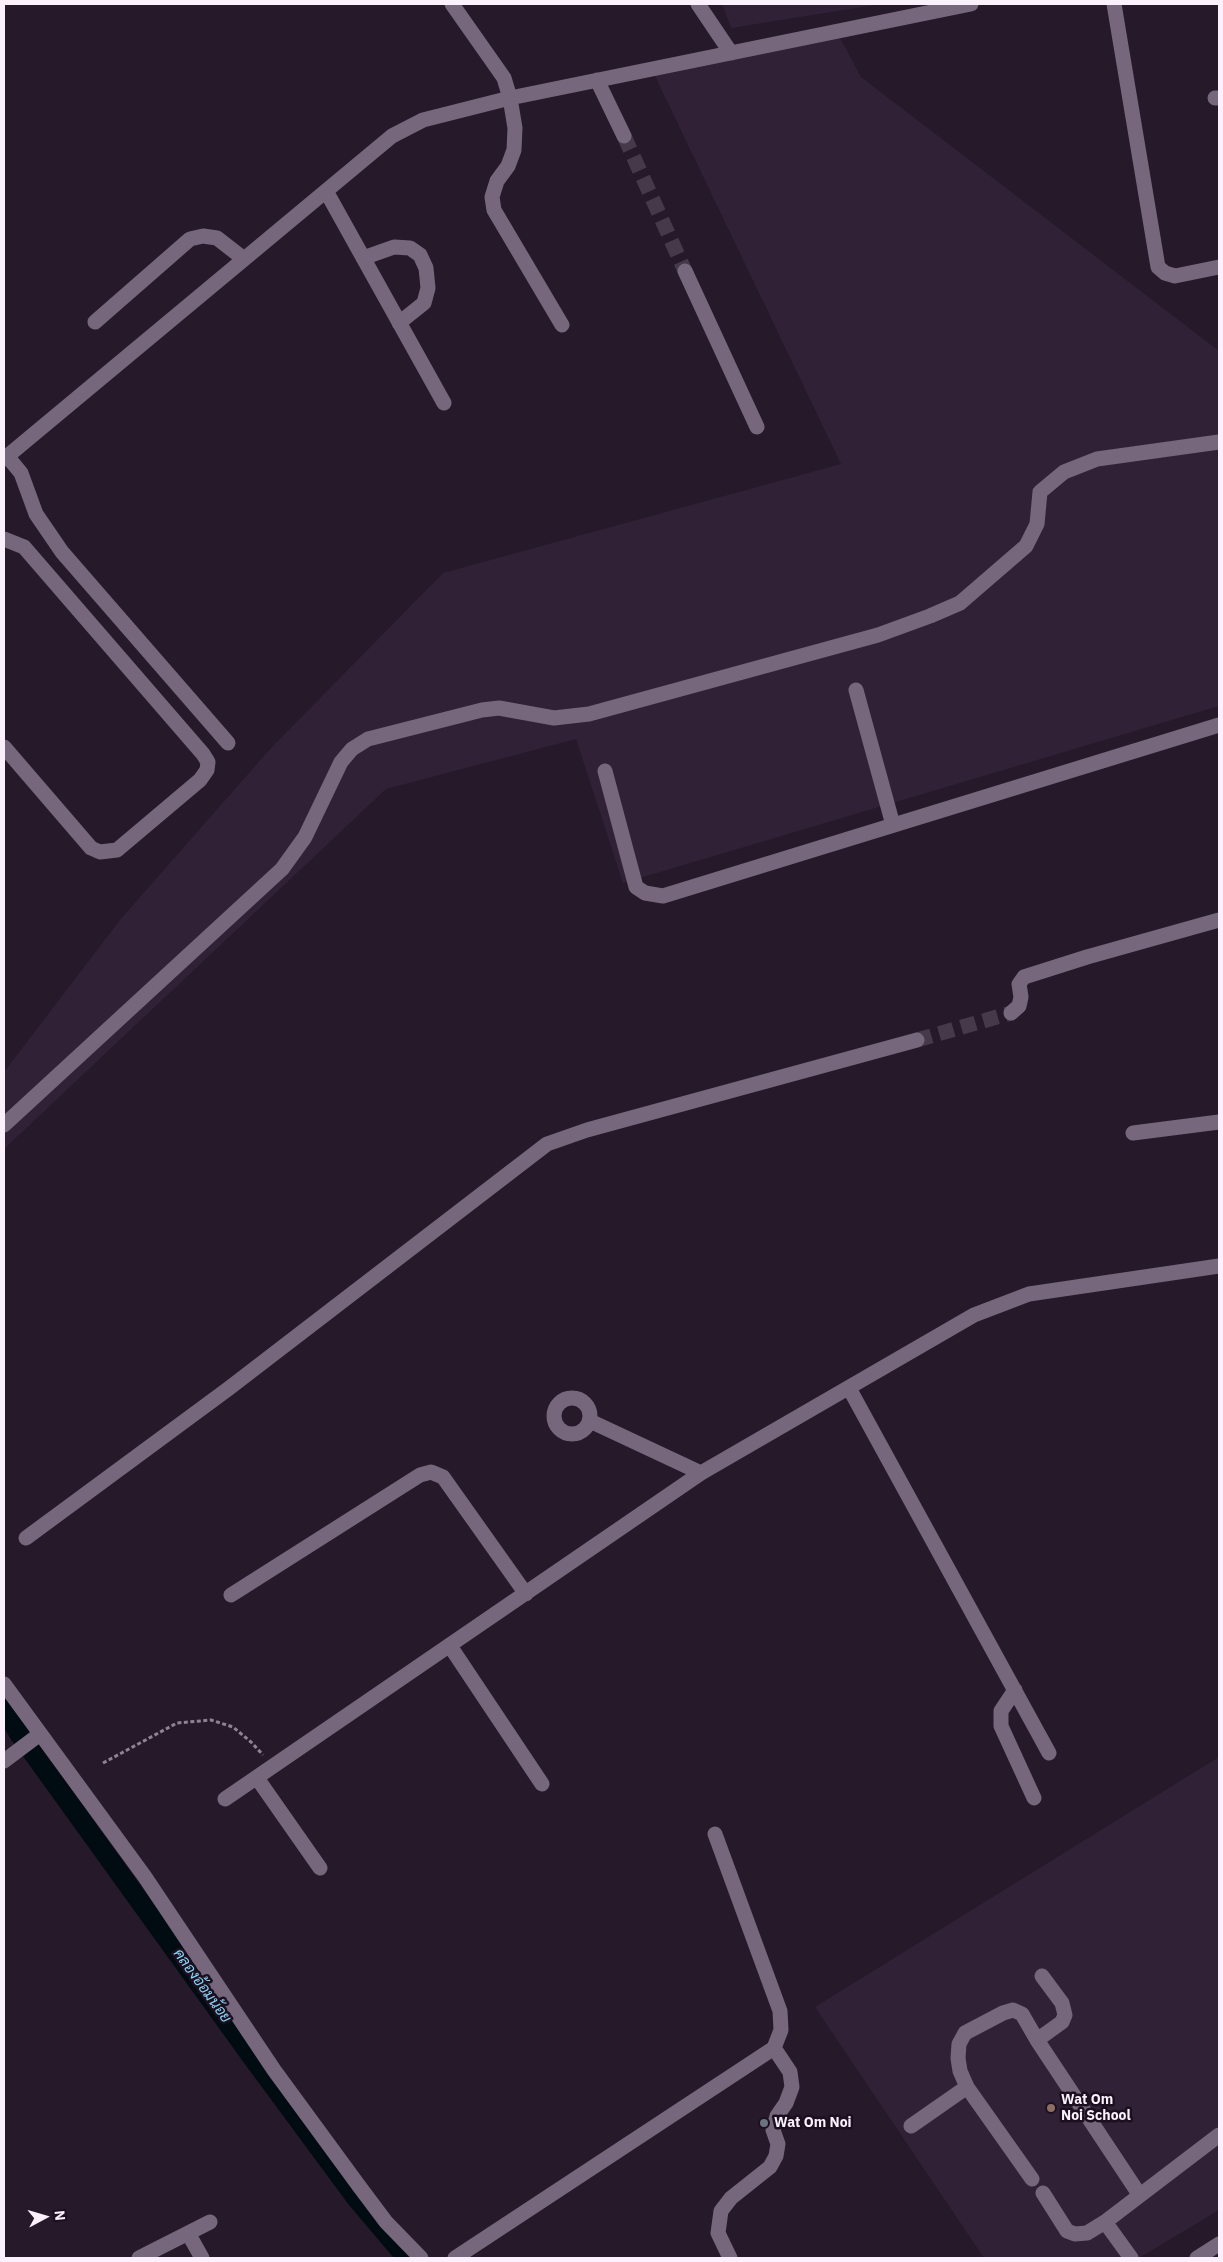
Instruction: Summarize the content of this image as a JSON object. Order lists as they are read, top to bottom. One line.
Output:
{"water":["คลองอ้อมน้อย"],"places":["Wat Om Noi School","Wat Om Noi"],"north":"right"}
